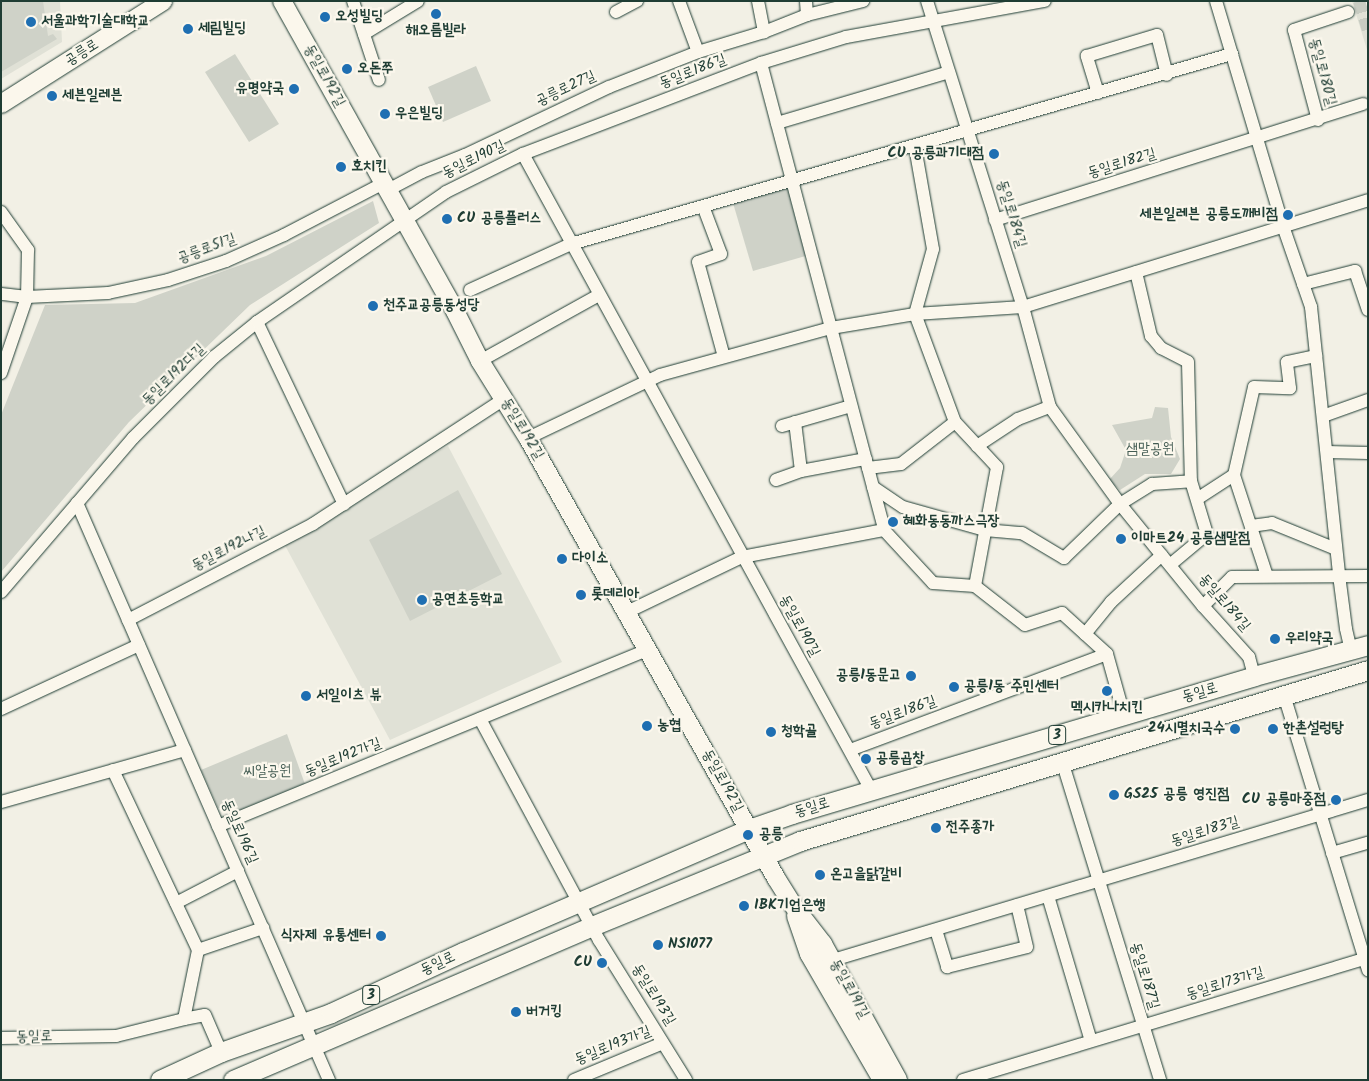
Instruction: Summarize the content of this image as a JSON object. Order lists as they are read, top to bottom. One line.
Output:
{"streets":{"main road":["공릉로","동일로192길","동일로","3","동일로191길"],"street":["동일로186길","동일로180길","공릉로27길","동일로190길","동일로182길","동일로184길","공릉로51길","동일로192다길","동일로192나길","동일로192가길","동일로196길","동일로183길","동일로187길","동일로173가길","동일로193길","동일로193가길"]},"crossings":[["동일로186길","동일로190길"],["동일로180길","동일로182길"],["동일로192길","공릉로27길"],["동일로192길","동일로190길"],["동일로192길","공릉로51길"],["동일로192길","동일로192다길"],["동일로192길","동일로192나길"],["동일로192길","동일로"],["동일로192길","동일로192가길"],["동일로192길","동일로191길"],["공릉로27길","공릉로51길"],["동일로190길","동일로192다길"],["동일로190길","동일로"],["동일로182길","동일로184길"],["동일로184길","동일로"],["동일로192다길","동일로196길"],["동일로192나길","동일로196길"],["동일로","동일로196길"],["동일로","동일로187길"],["동일로","동일로191길"],["동일로","동일로193길"],["동일로192가길","동일로196길"],["동일로183길","동일로187길"],["동일로187길","동일로173가길"],["동일로193길","동일로193가길"]],"parks":["샘말공원","씨알공원"],"places":["해오름빌라","오성빌딩","서울과학기술대학교","세림빌딩","오돈쭈","유명약국","세븐일레븐","우은빌딩","CU 공릉과기대점","호치킨","세븐일레븐 공릉도깨비점","CU 공릉플러스","천주교공릉동성당","혜화동동까스극장","이마트24 공릉샘말점","다이소","롯데리아","공연초등학교","우리약국","공릉1동문고","공릉1동 주민센터","멕시카나치킨","서일이츠 뷰","농협","24시멸치국수","한촌설렁탕","청학골","공릉곱창","GS25 공릉 영진점","CU 공릉마중점","전주종가","공릉","온고을닭갈비","IBK기업은행","식자제 유통센터","NS1077","CU","버거킹"]}
